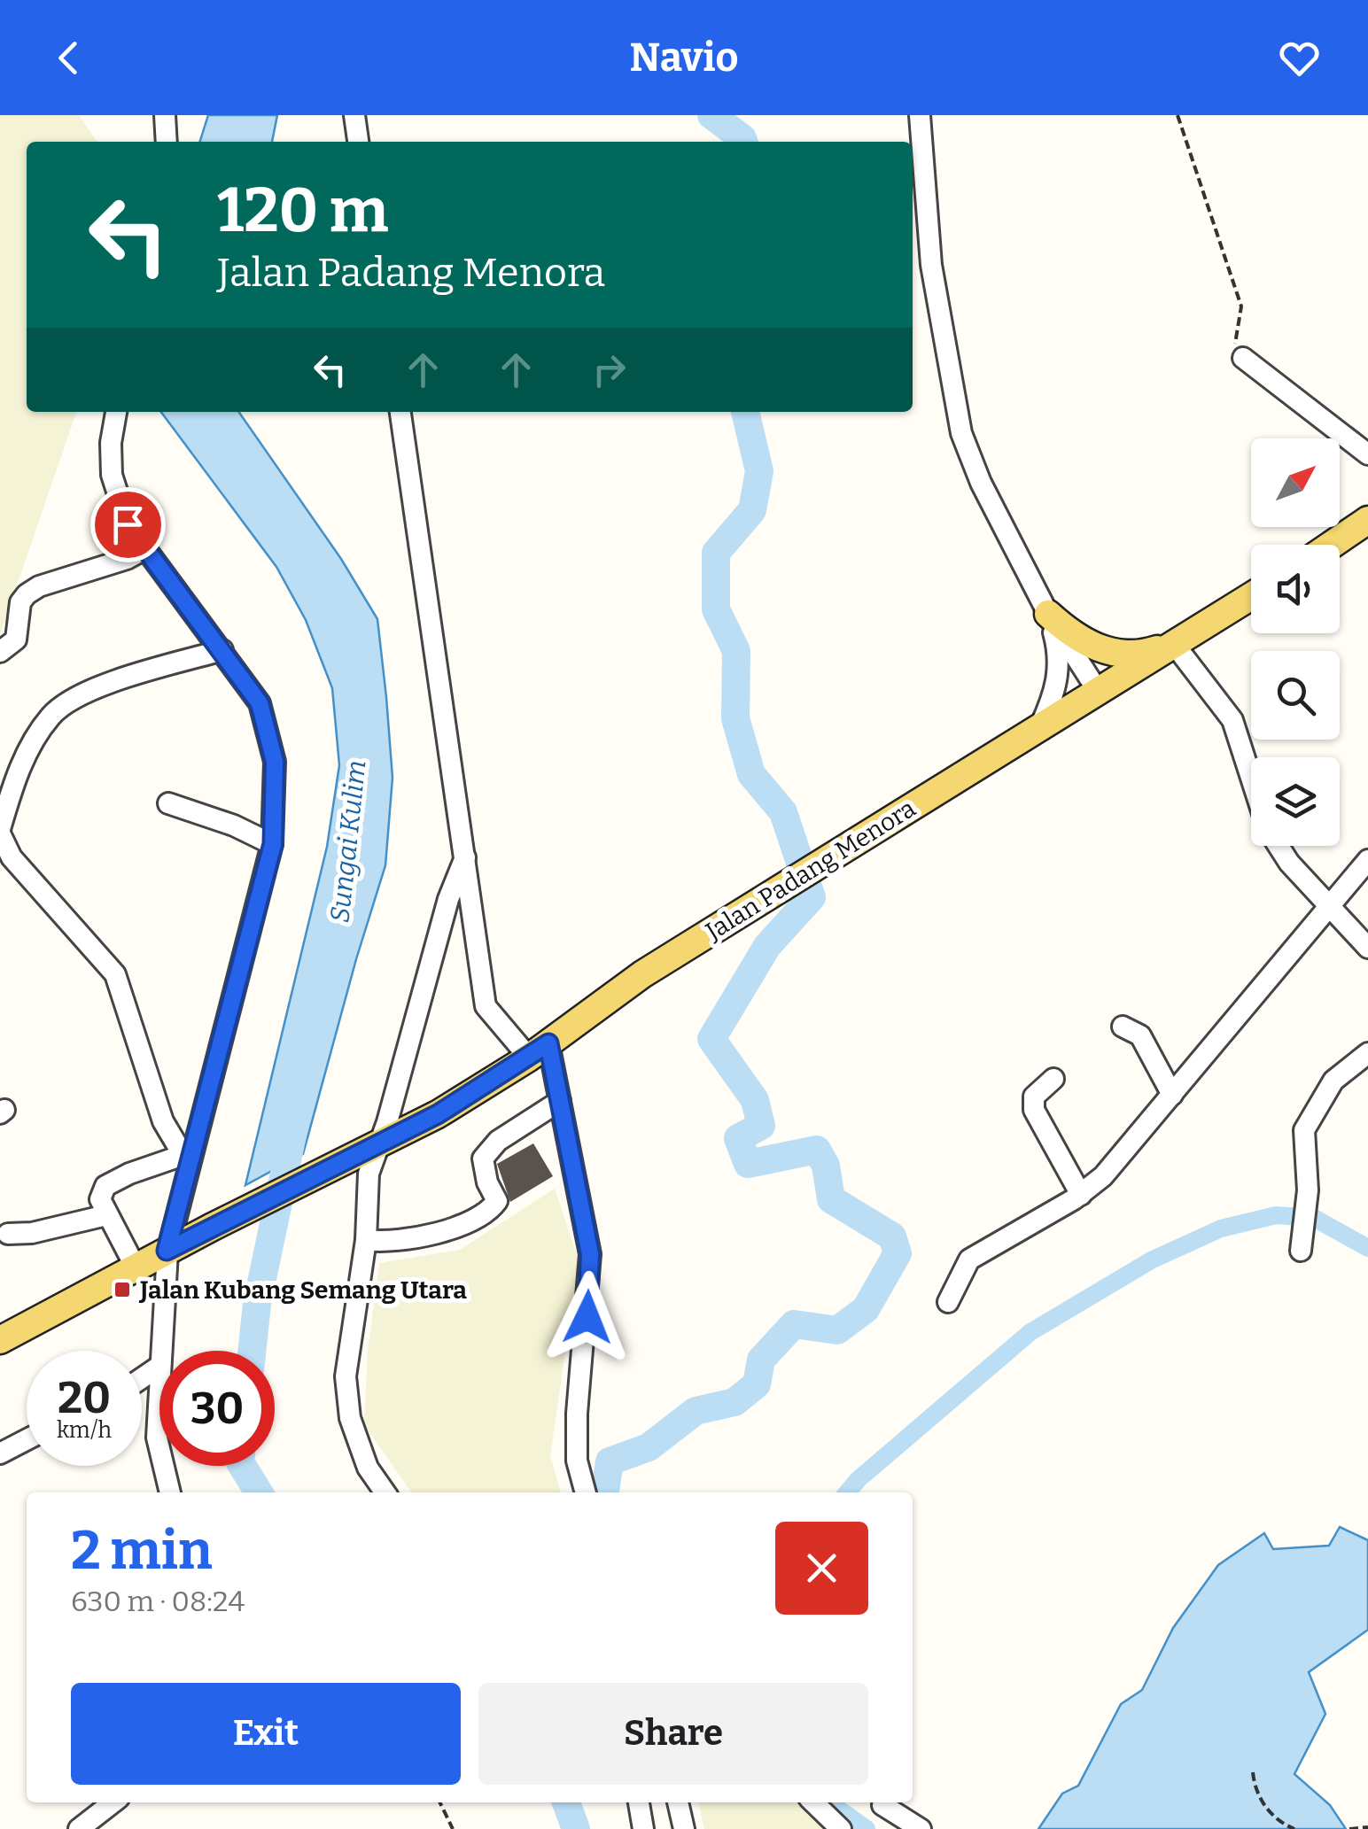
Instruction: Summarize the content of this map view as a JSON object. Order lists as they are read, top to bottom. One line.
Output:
{"streets":{"main road":["Jalan Padang Menora"]},"water":["Sungai Kulim"],"places":{"transit":["Jalan Kubang Semang Utara"]},"north":"top right","page":{"header":"Navio","turn":["120 m","Jalan Padang Menora"],"speed":"20 km/h","limit":"30","heading":["2 min","630 m · 08:24"],"buttons":["Exit","Share"]}}
